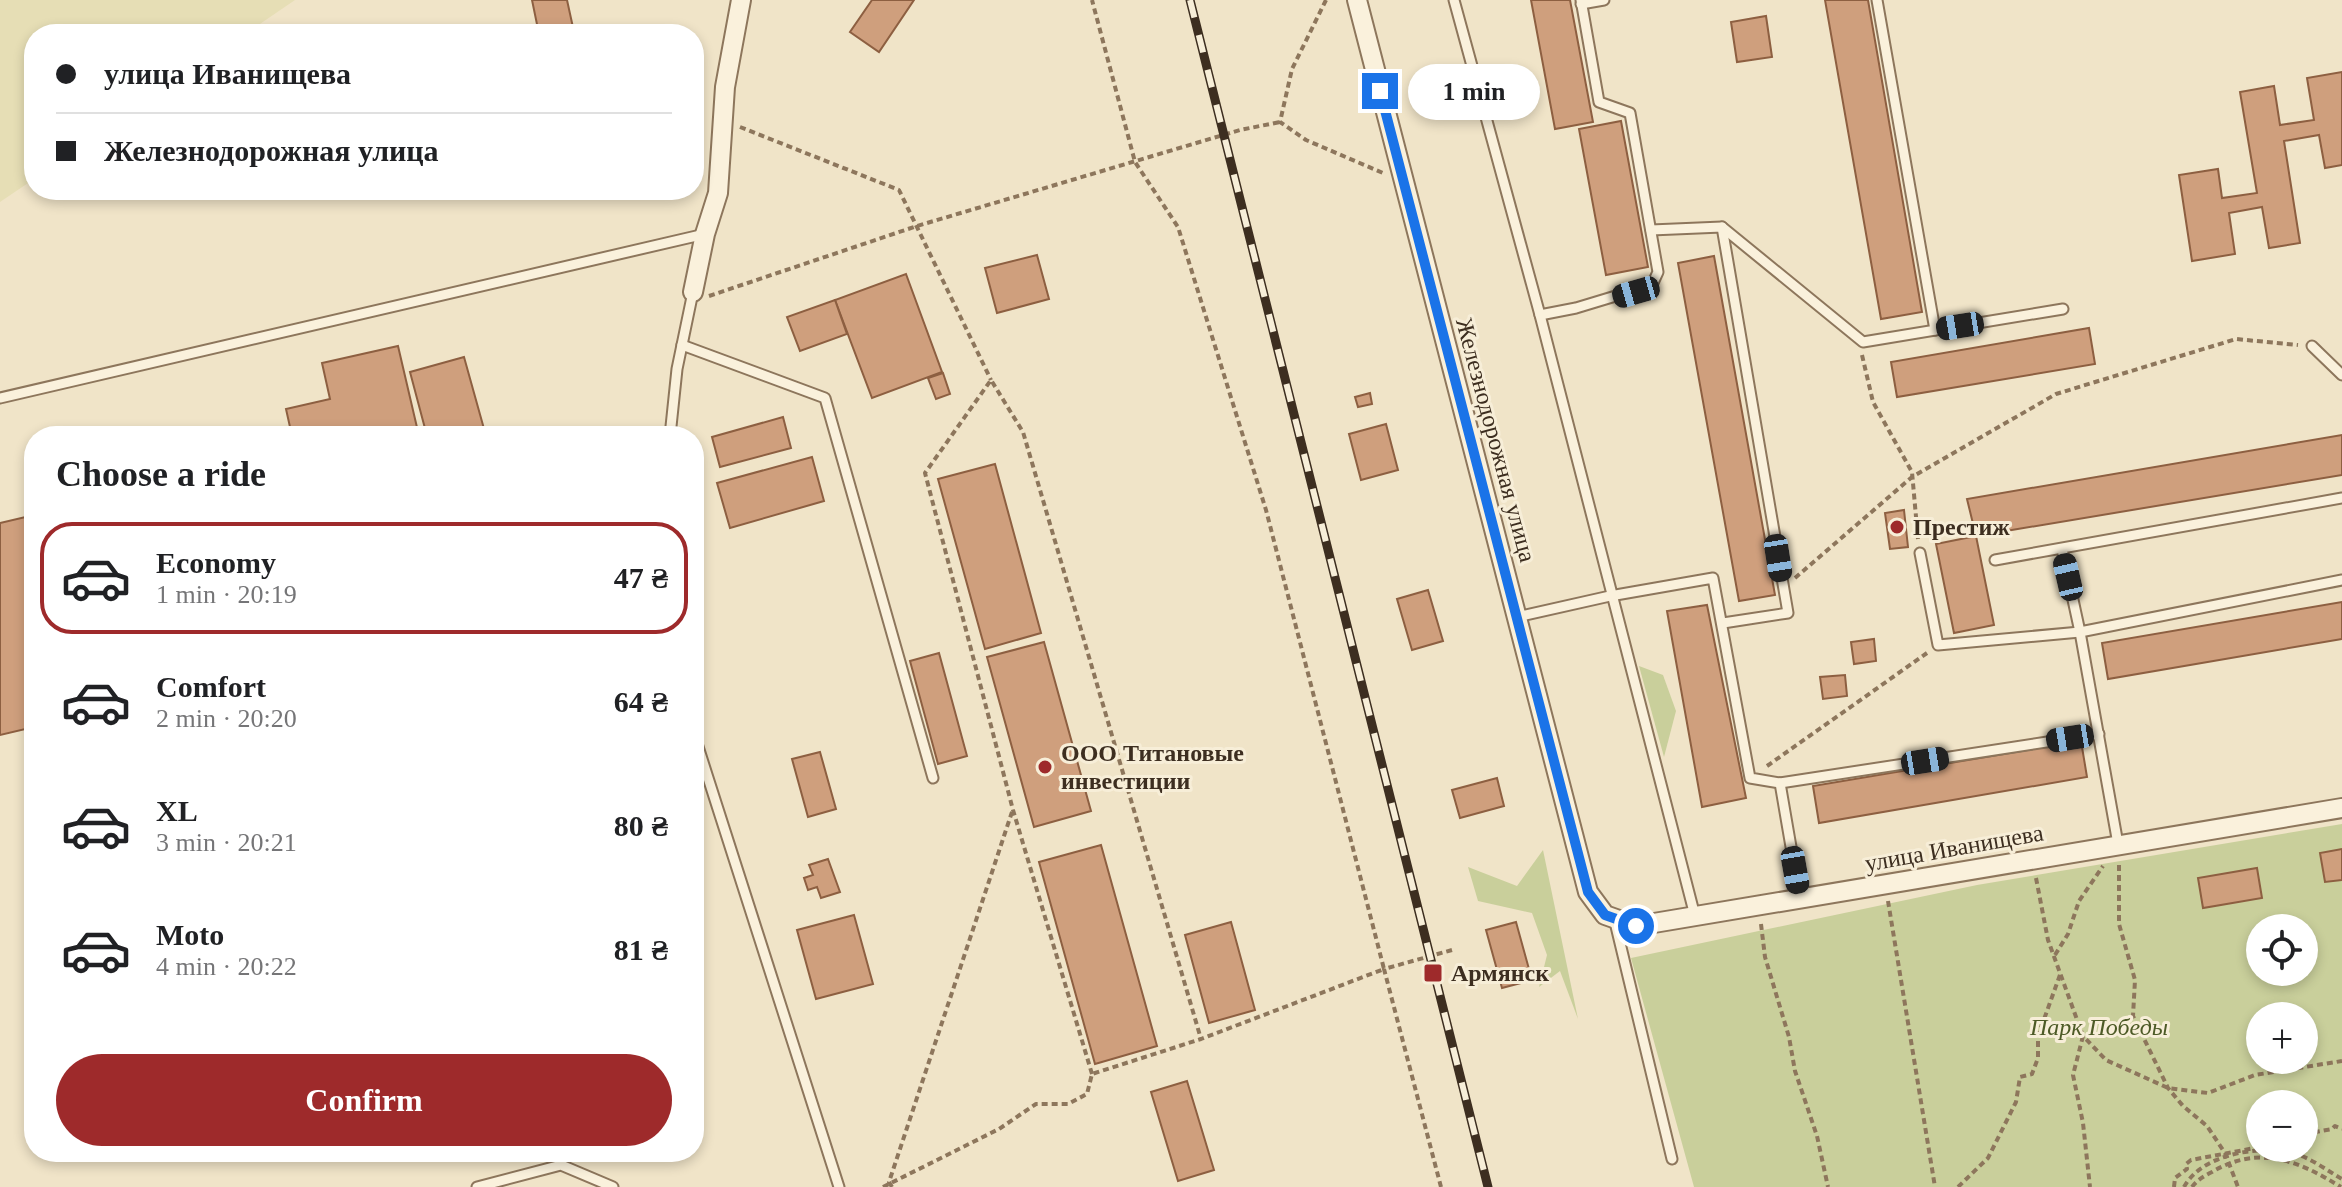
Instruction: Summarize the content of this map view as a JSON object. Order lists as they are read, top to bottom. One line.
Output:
{"streets":{"street":["Железнодорожная улица","улица Иванищева"]},"crossings":[["Железнодорожная улица","улица Иванищева"]],"parks":["Парк Победы"],"places":{"other":["Престиж","ООО Титановые инвестиции"],"transit":["Армянск"]},"page":{"banner":["улица Иванищева","Железнодорожная улица"],"bubble":"1 min","heading":"Choose a ride","list":[{"name":"Economy","note":"1 min · 20:19","value":"47 ₴"},{"name":"Comfort","note":"2 min · 20:20","value":"64 ₴"},{"name":"XL","note":"3 min · 20:21","value":"80 ₴"},{"name":"Moto","note":"4 min · 20:22","value":"81 ₴"}],"map_buttons":["+","−"],"buttons":"Confirm"}}
